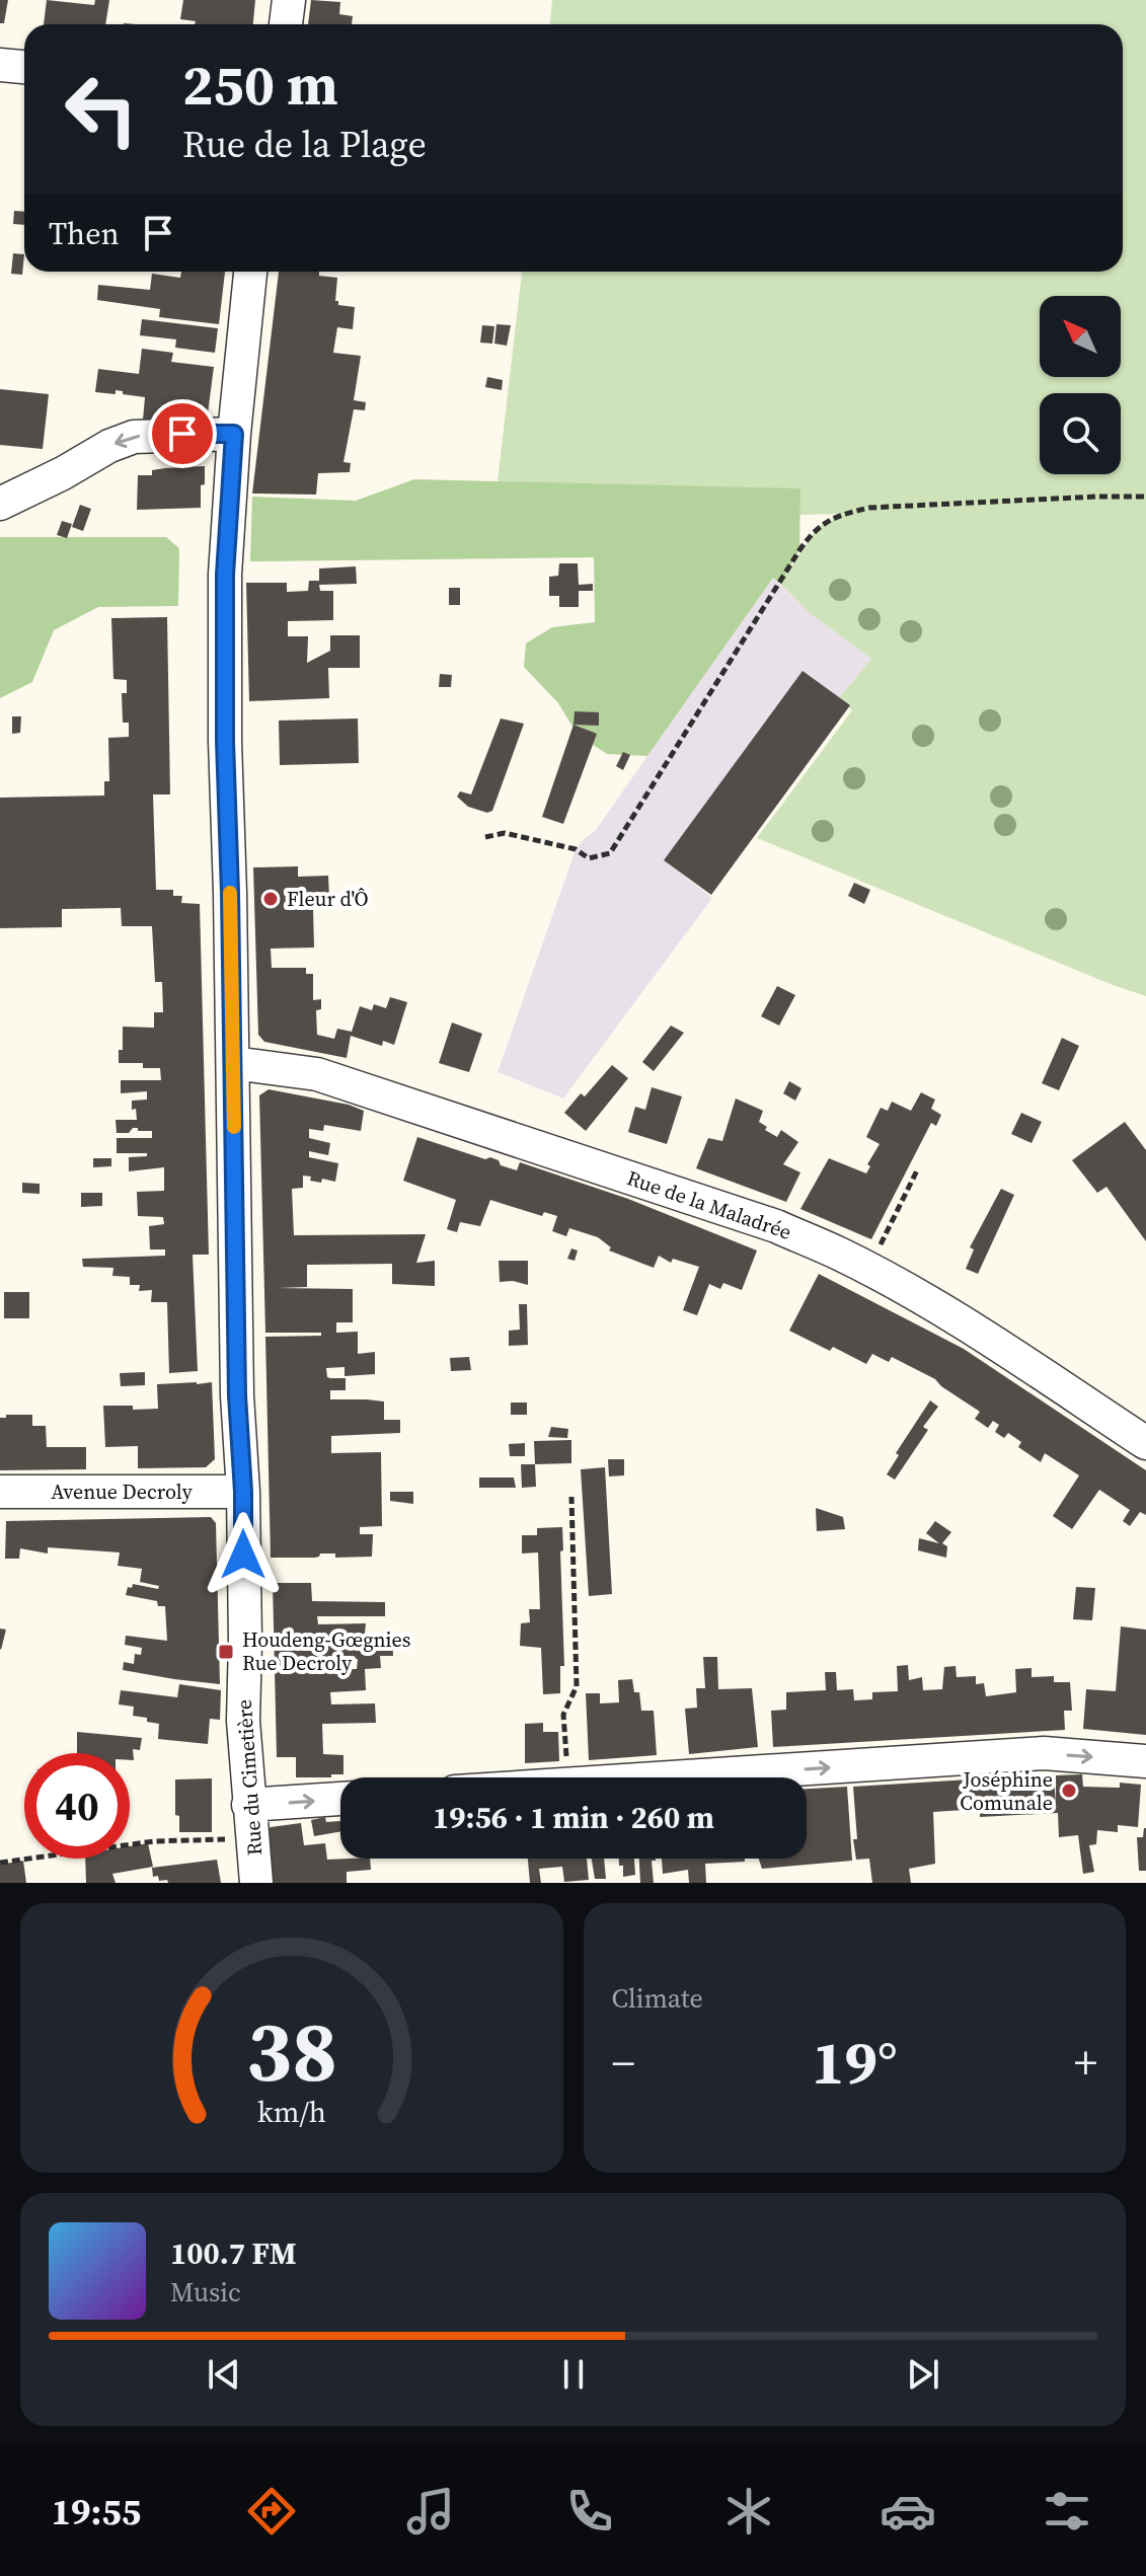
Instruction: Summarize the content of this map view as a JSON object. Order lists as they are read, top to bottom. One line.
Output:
{"streets":{"street":["Rue de la Maladrée","Avenue Decroly","Rue du Cimetière"]},"crossings":[["Rue de la Maladrée","Rue du Cimetière"],["Avenue Decroly","Rue du Cimetière"]],"places":{"other":["Fleur d'Ô","Joséphine Comunale"],"transit":["Houdeng-Gœgnies Rue Decroly"]},"north":"top left","page":{"turn":["250 m","Rue de la Plage"],"then":"Then","limit":"40","trip":"19:56 · 1 min · 260 m","tile":"Climate","heat":["−","19°","+"],"song":["100.7 FM","Music"],"tabs":"19:55","gauge":["38","km/h"]}}
